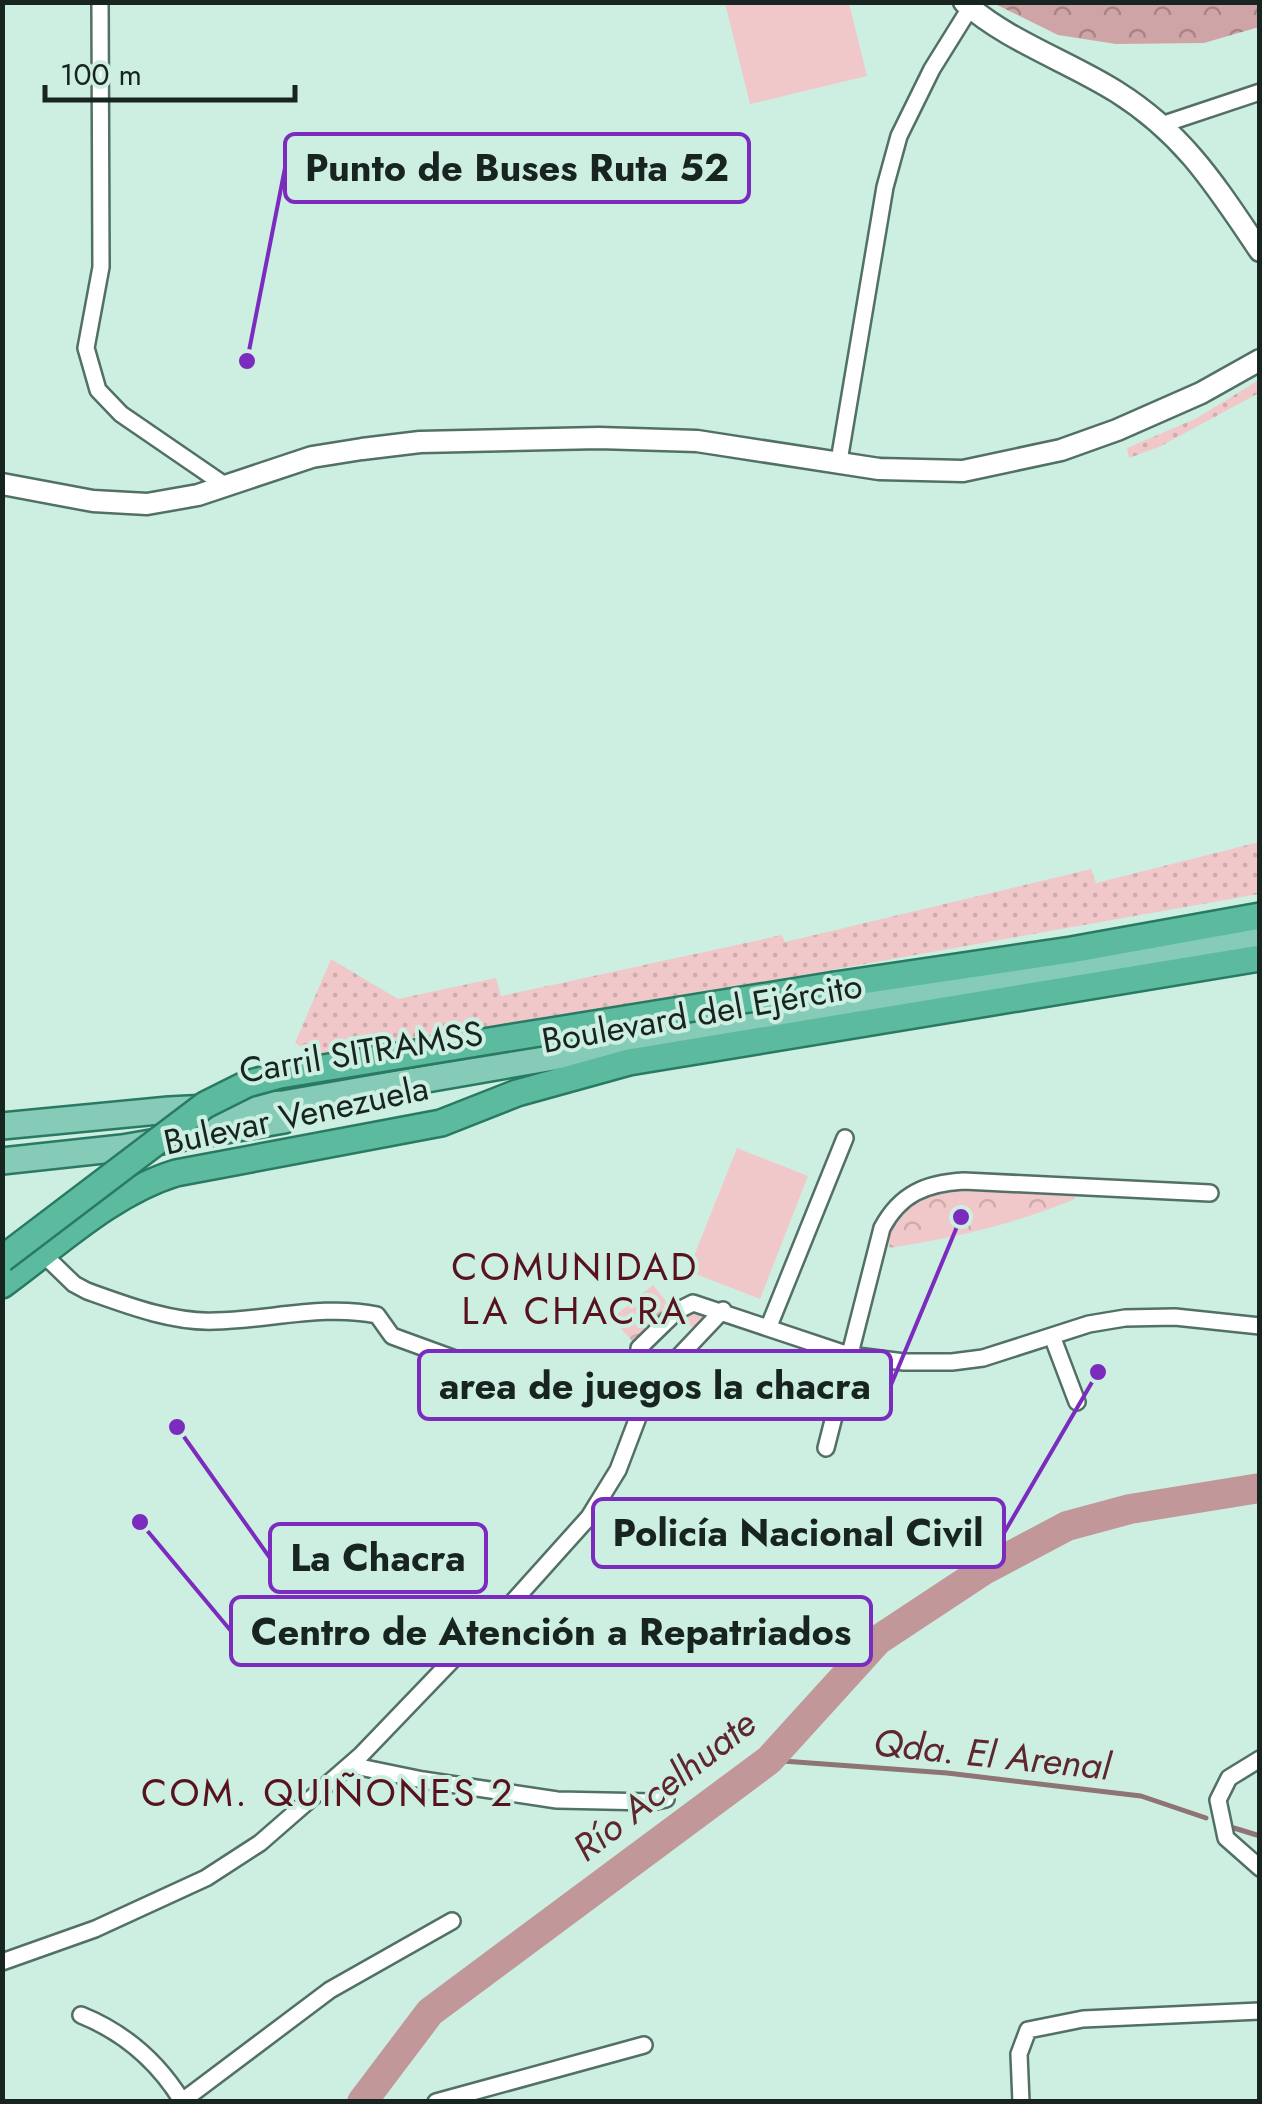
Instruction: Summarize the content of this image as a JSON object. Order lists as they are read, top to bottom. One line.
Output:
{"streets":{"highway":["Boulevard del Ejército","Bulevar Venezuela"],"main road":["Carril SITRAMSS"]},"crossings":[["Boulevard del Ejército","Bulevar Venezuela"]],"districts":["COMUNIDAD LA CHACRA","COM. QUIÑONES 2"],"water":["Qda. El Arenal","Río Acelhuate"],"places":["Punto de Buses Ruta 52","area de juegos la chacra","Policía Nacional Civil","La Chacra","Centro de Atención a Repatriados"],"scale_bar":"100 m"}
